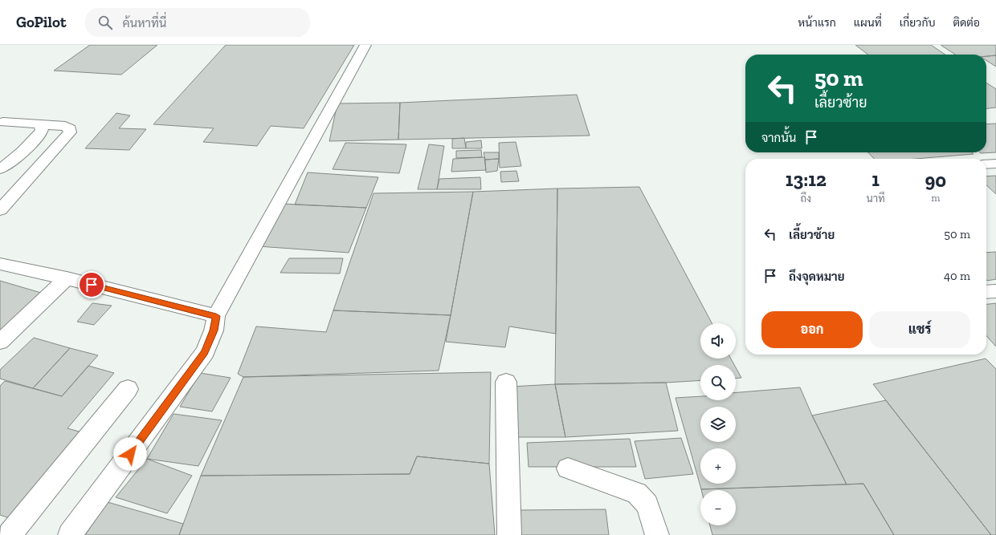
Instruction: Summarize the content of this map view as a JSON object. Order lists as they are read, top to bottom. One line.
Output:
{"page":{"header":"GoPilot","search":"ค้นหาที่นี่","nav":["หน้าแรก","แผนที่","เกี่ยวกับ","ติดต่อ"],"turn":["50 m","เลี้ยวซ้าย"],"then":"จากนั้น","eta":["13:12","ถึง","1","นาที","90","m"],"list":[{"name":"เลี้ยวซ้าย","value":"50 m"},{"name":"ถึงจุดหมาย","value":"40 m"}],"buttons":["ออก","แชร์"],"map_buttons":["+","−"]}}
